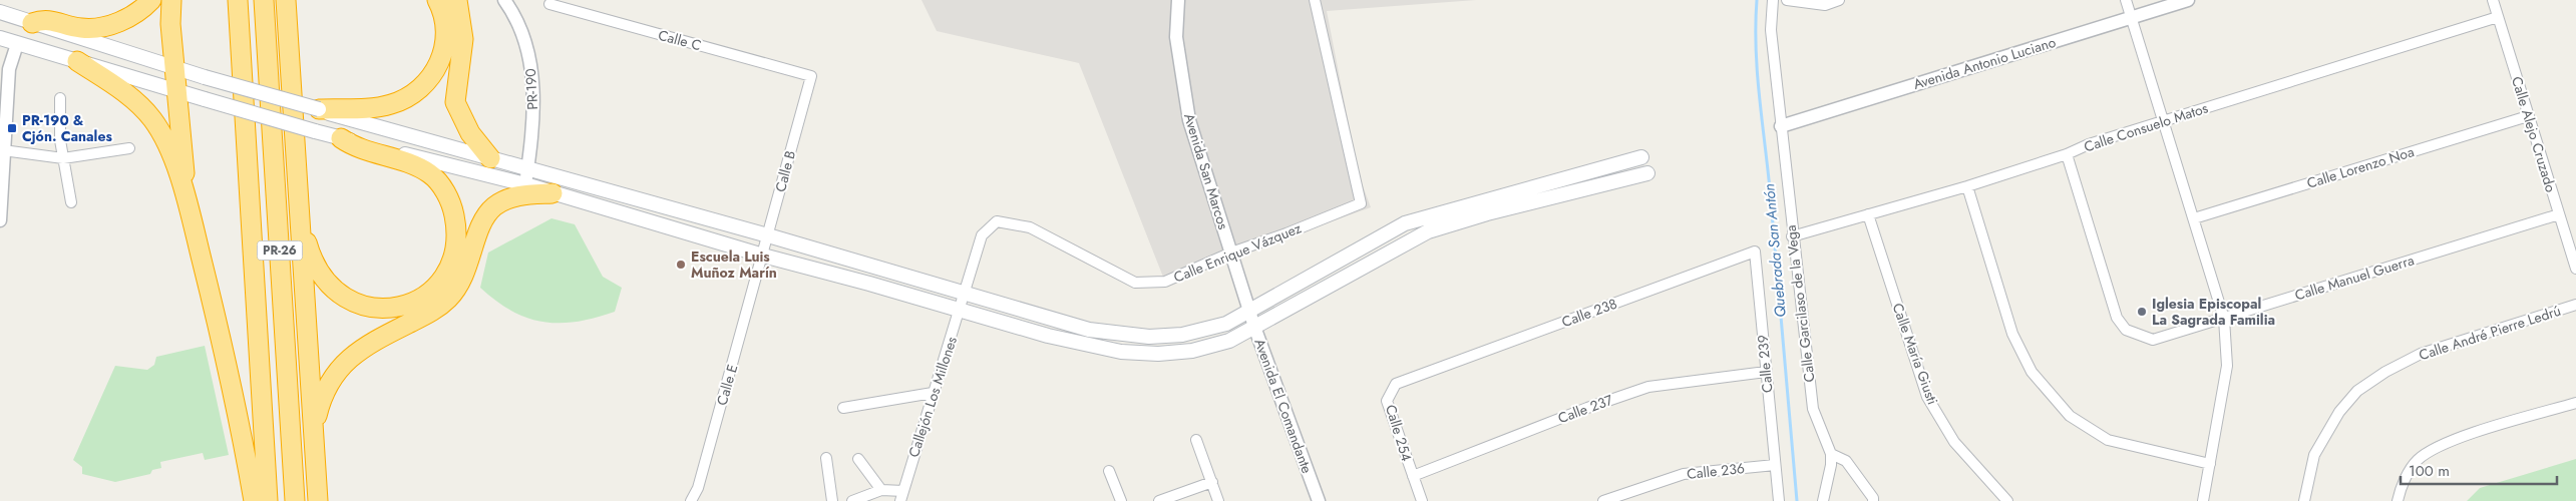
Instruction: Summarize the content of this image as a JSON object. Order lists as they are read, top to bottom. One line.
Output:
{"streets":{"highway":["PR-26"],"street":["Calle C","Avenida Antonio Luciano","PR-190","Calle Consuelo Matos","Calle Alejo Cruzado","Calle Lorenzo Noa","Calle B","Avenida San Marcos","Calle Enrique Vázquez","Calle Manuel Guerra","Calle Garcilaso de la Vega","Calle 238","Calle André Pierre Ledrú","Calle María Giusti","Calle 239","Calle E","Callejón Los Millones","Avenida El Comandante","Calle 237","Calle 254","Calle 236"]},"crossings":[["Calle C","Calle B"],["Avenida Antonio Luciano","Calle Garcilaso de la Vega"],["Calle Consuelo Matos","Calle Alejo Cruzado"],["Calle Consuelo Matos","Calle Manuel Guerra"],["Calle Consuelo Matos","Calle Garcilaso de la Vega"],["Calle Consuelo Matos","Calle María Giusti"],["Calle Alejo Cruzado","Calle Lorenzo Noa"],["Calle Alejo Cruzado","Calle Manuel Guerra"],["Calle B","Calle E"],["Avenida San Marcos","Calle Enrique Vázquez"],["Avenida San Marcos","Avenida El Comandante"],["Calle Enrique Vázquez","Callejón Los Millones"],["Calle 238","Calle 239"],["Calle 238","Calle 254"],["Calle 239","Calle 237"],["Calle 239","Calle 236"],["Calle 237","Calle 254"]],"water":["Quebrada San Antón"],"places":{"transit":["PR-190 & Cjón. Canales"],"other":["Escuela Luis Muñoz Marín","Iglesia Episcopal La Sagrada Familia"]},"scale_bar":"100 m"}
